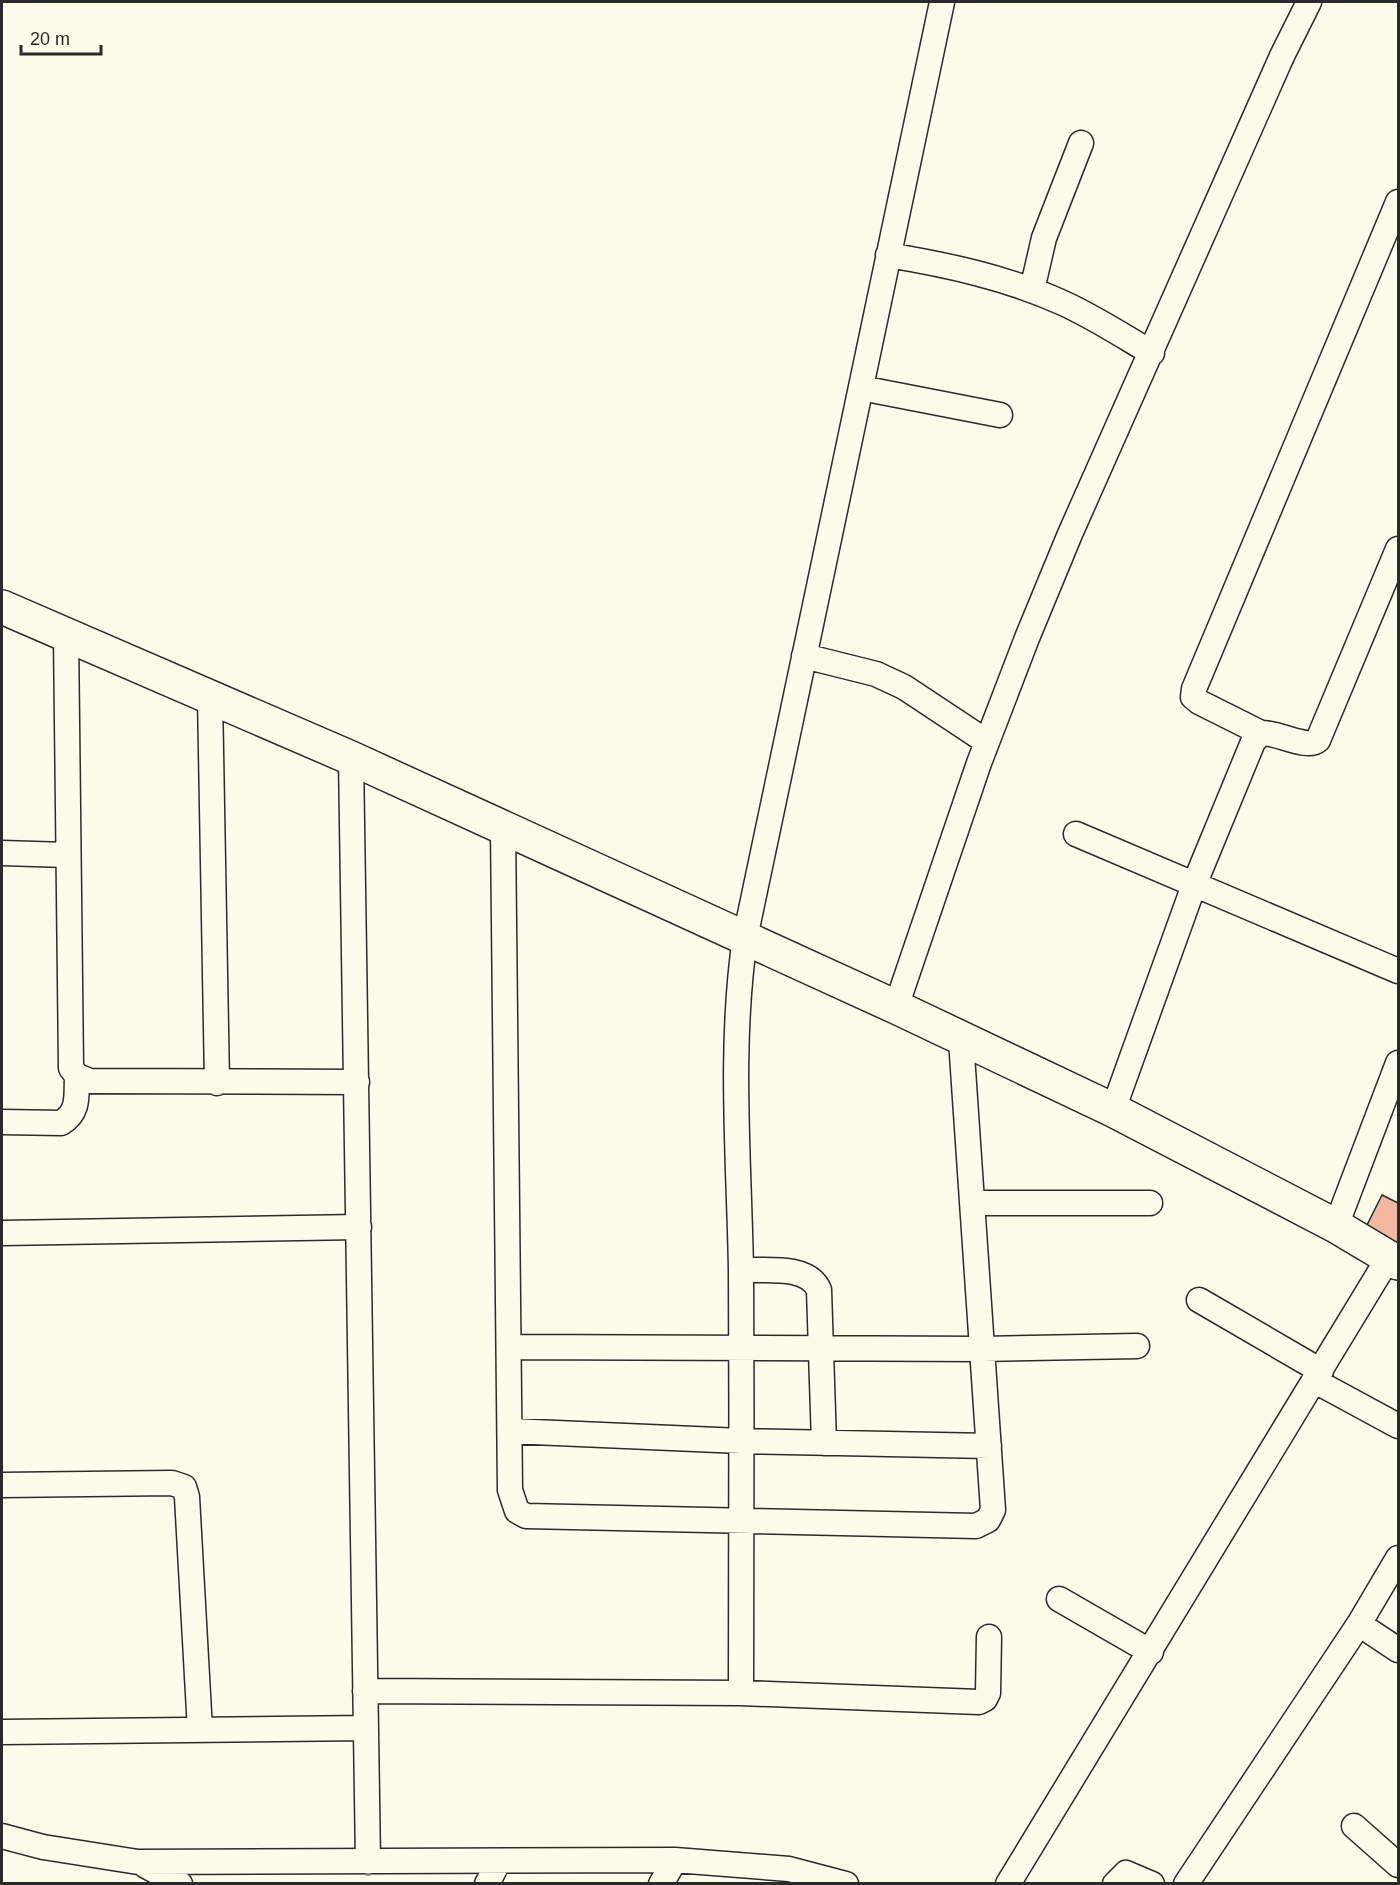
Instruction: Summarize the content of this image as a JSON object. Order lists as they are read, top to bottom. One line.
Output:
{"scale_bar":"20 m"}
